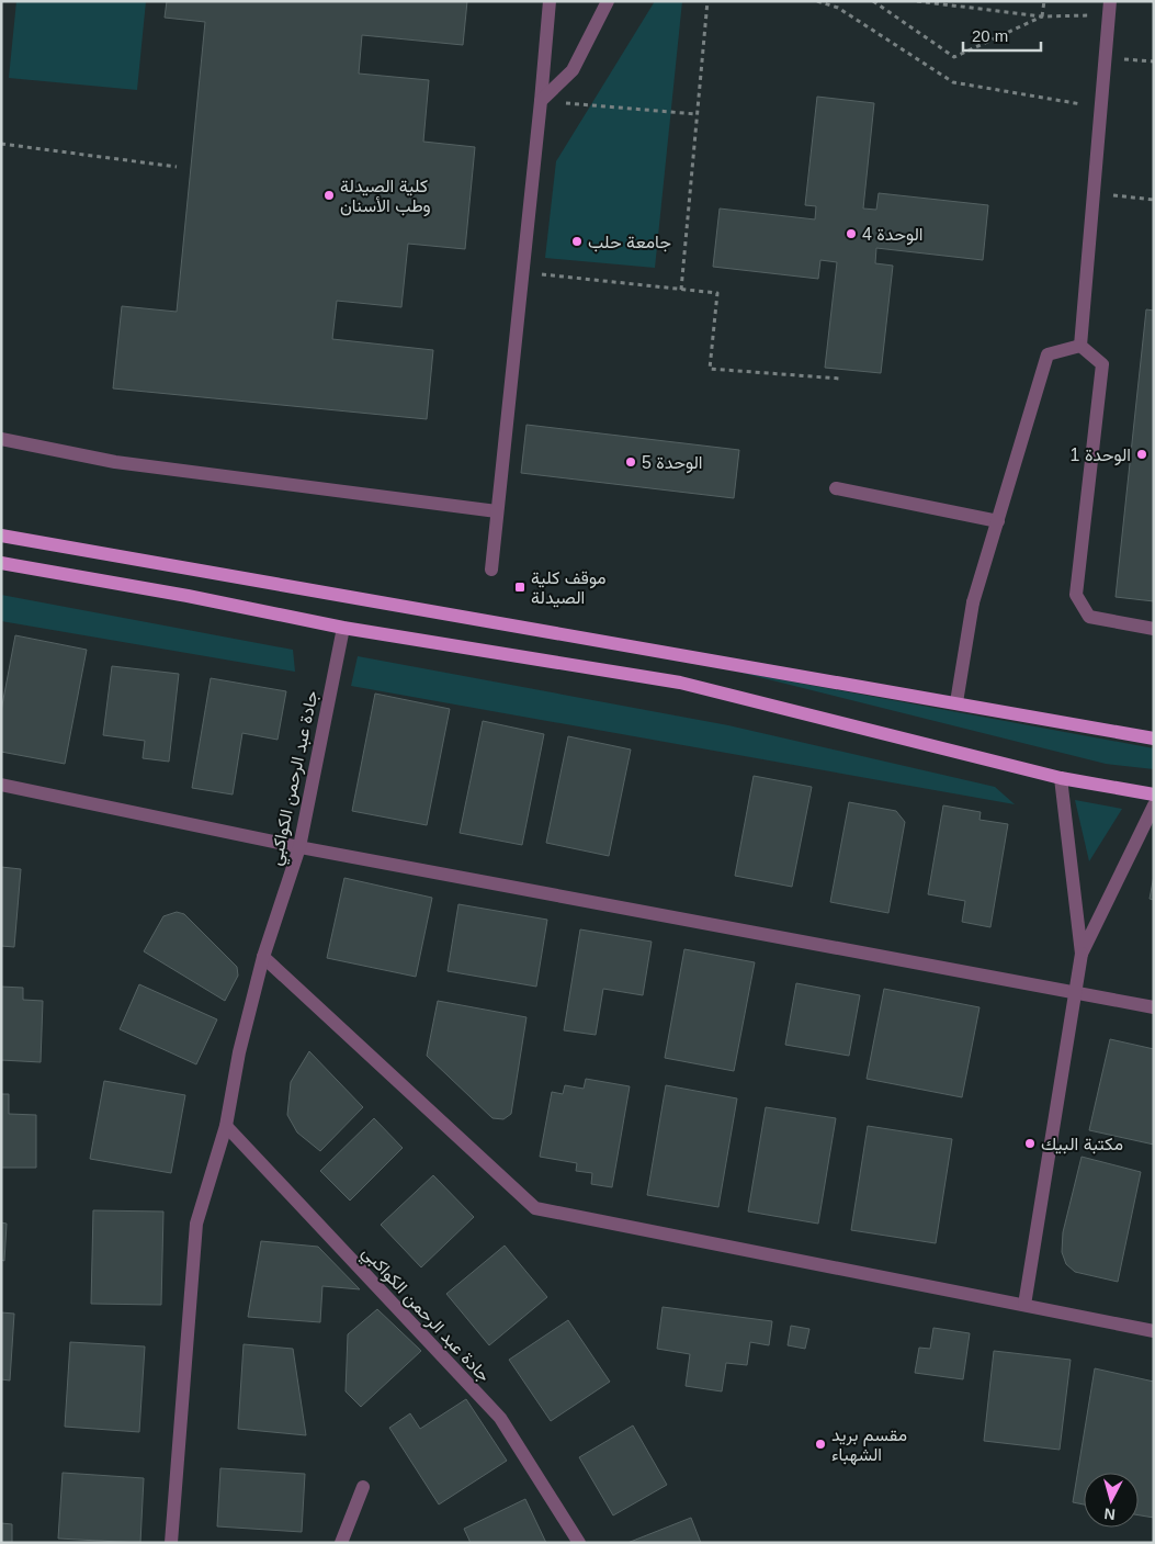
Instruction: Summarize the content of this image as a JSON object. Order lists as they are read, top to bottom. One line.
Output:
{"streets":{"street":["جادة عبد الرحمن الكواكبي"]},"places":{"other":["كلية الصيدلة وطب الأسنان","الوحدة 4","جامعة حلب","الوحدة 1","الوحدة 5","مكتبة البيك","مقسم بريد الشهباء"],"transit":["موقف كلية الصيدلة"]},"scale_bar":"20 m","north":"bottom"}
